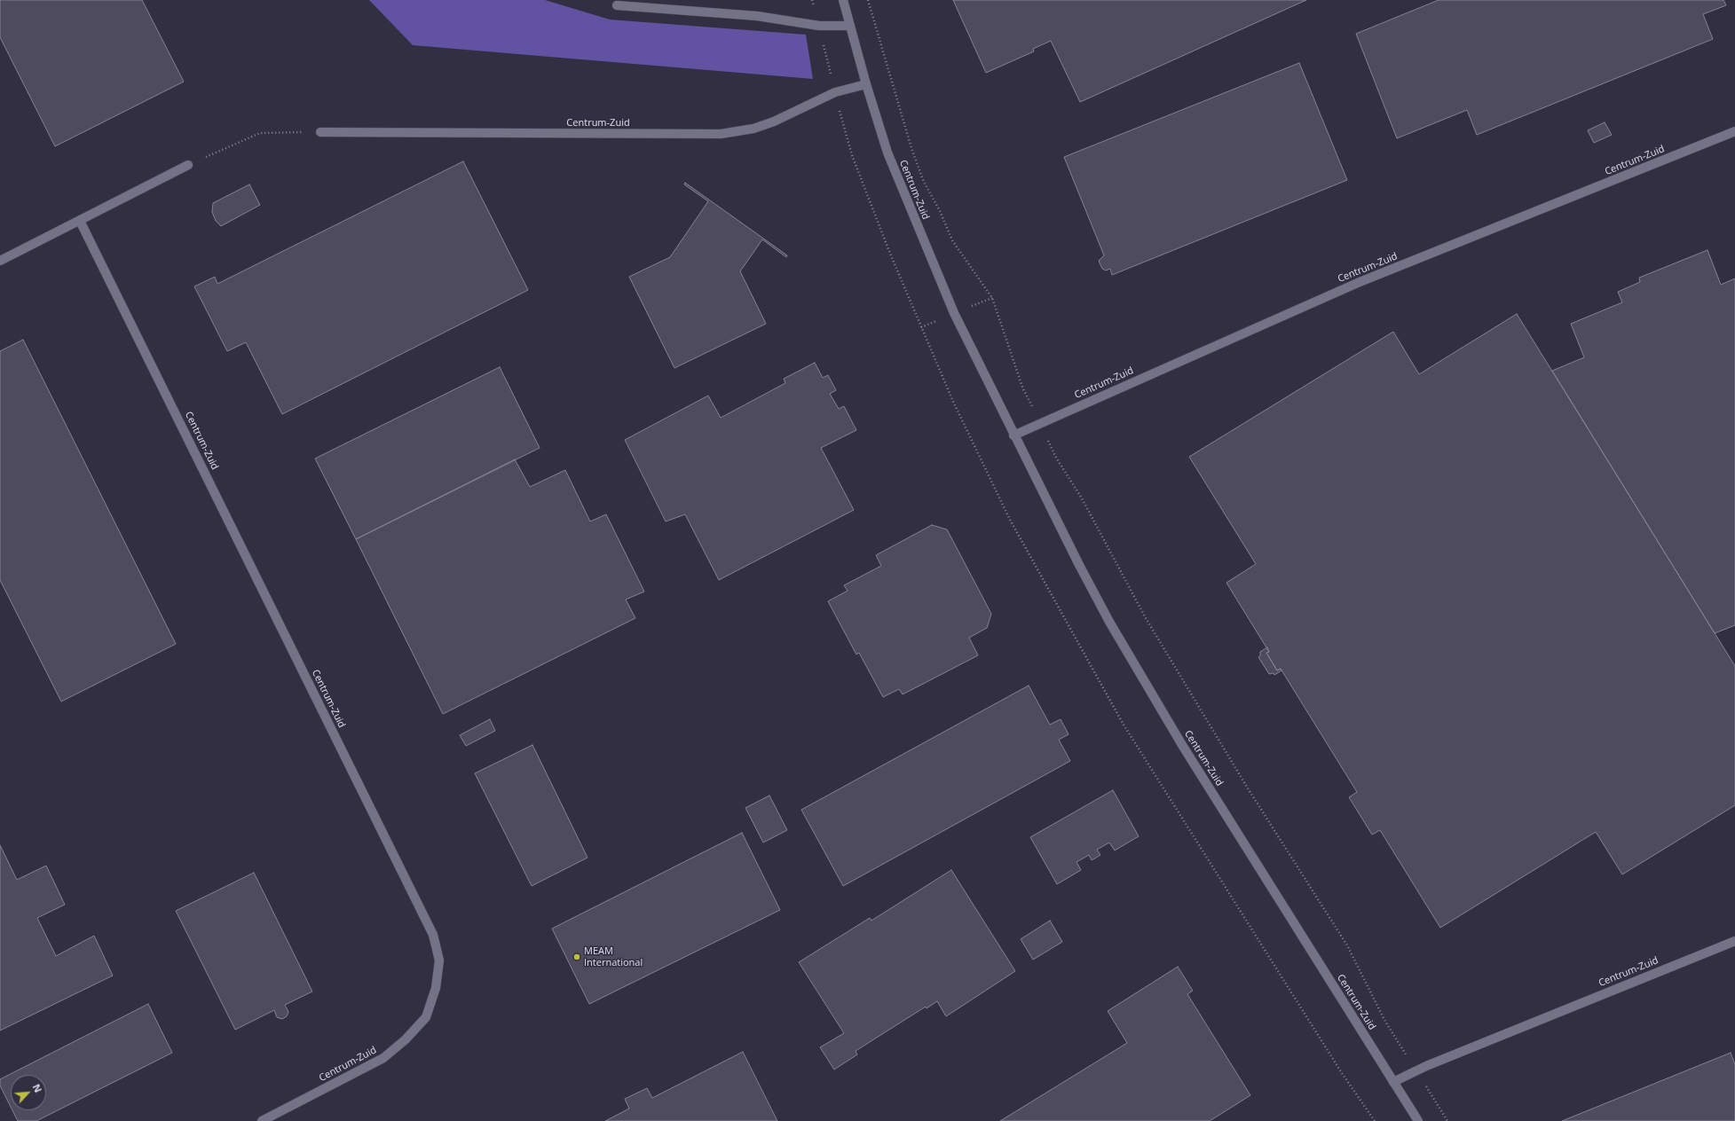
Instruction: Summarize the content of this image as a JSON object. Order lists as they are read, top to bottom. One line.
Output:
{"streets":{"street":["Centrum-Zuid"]},"places":["MEAM International"],"north":"top right"}
